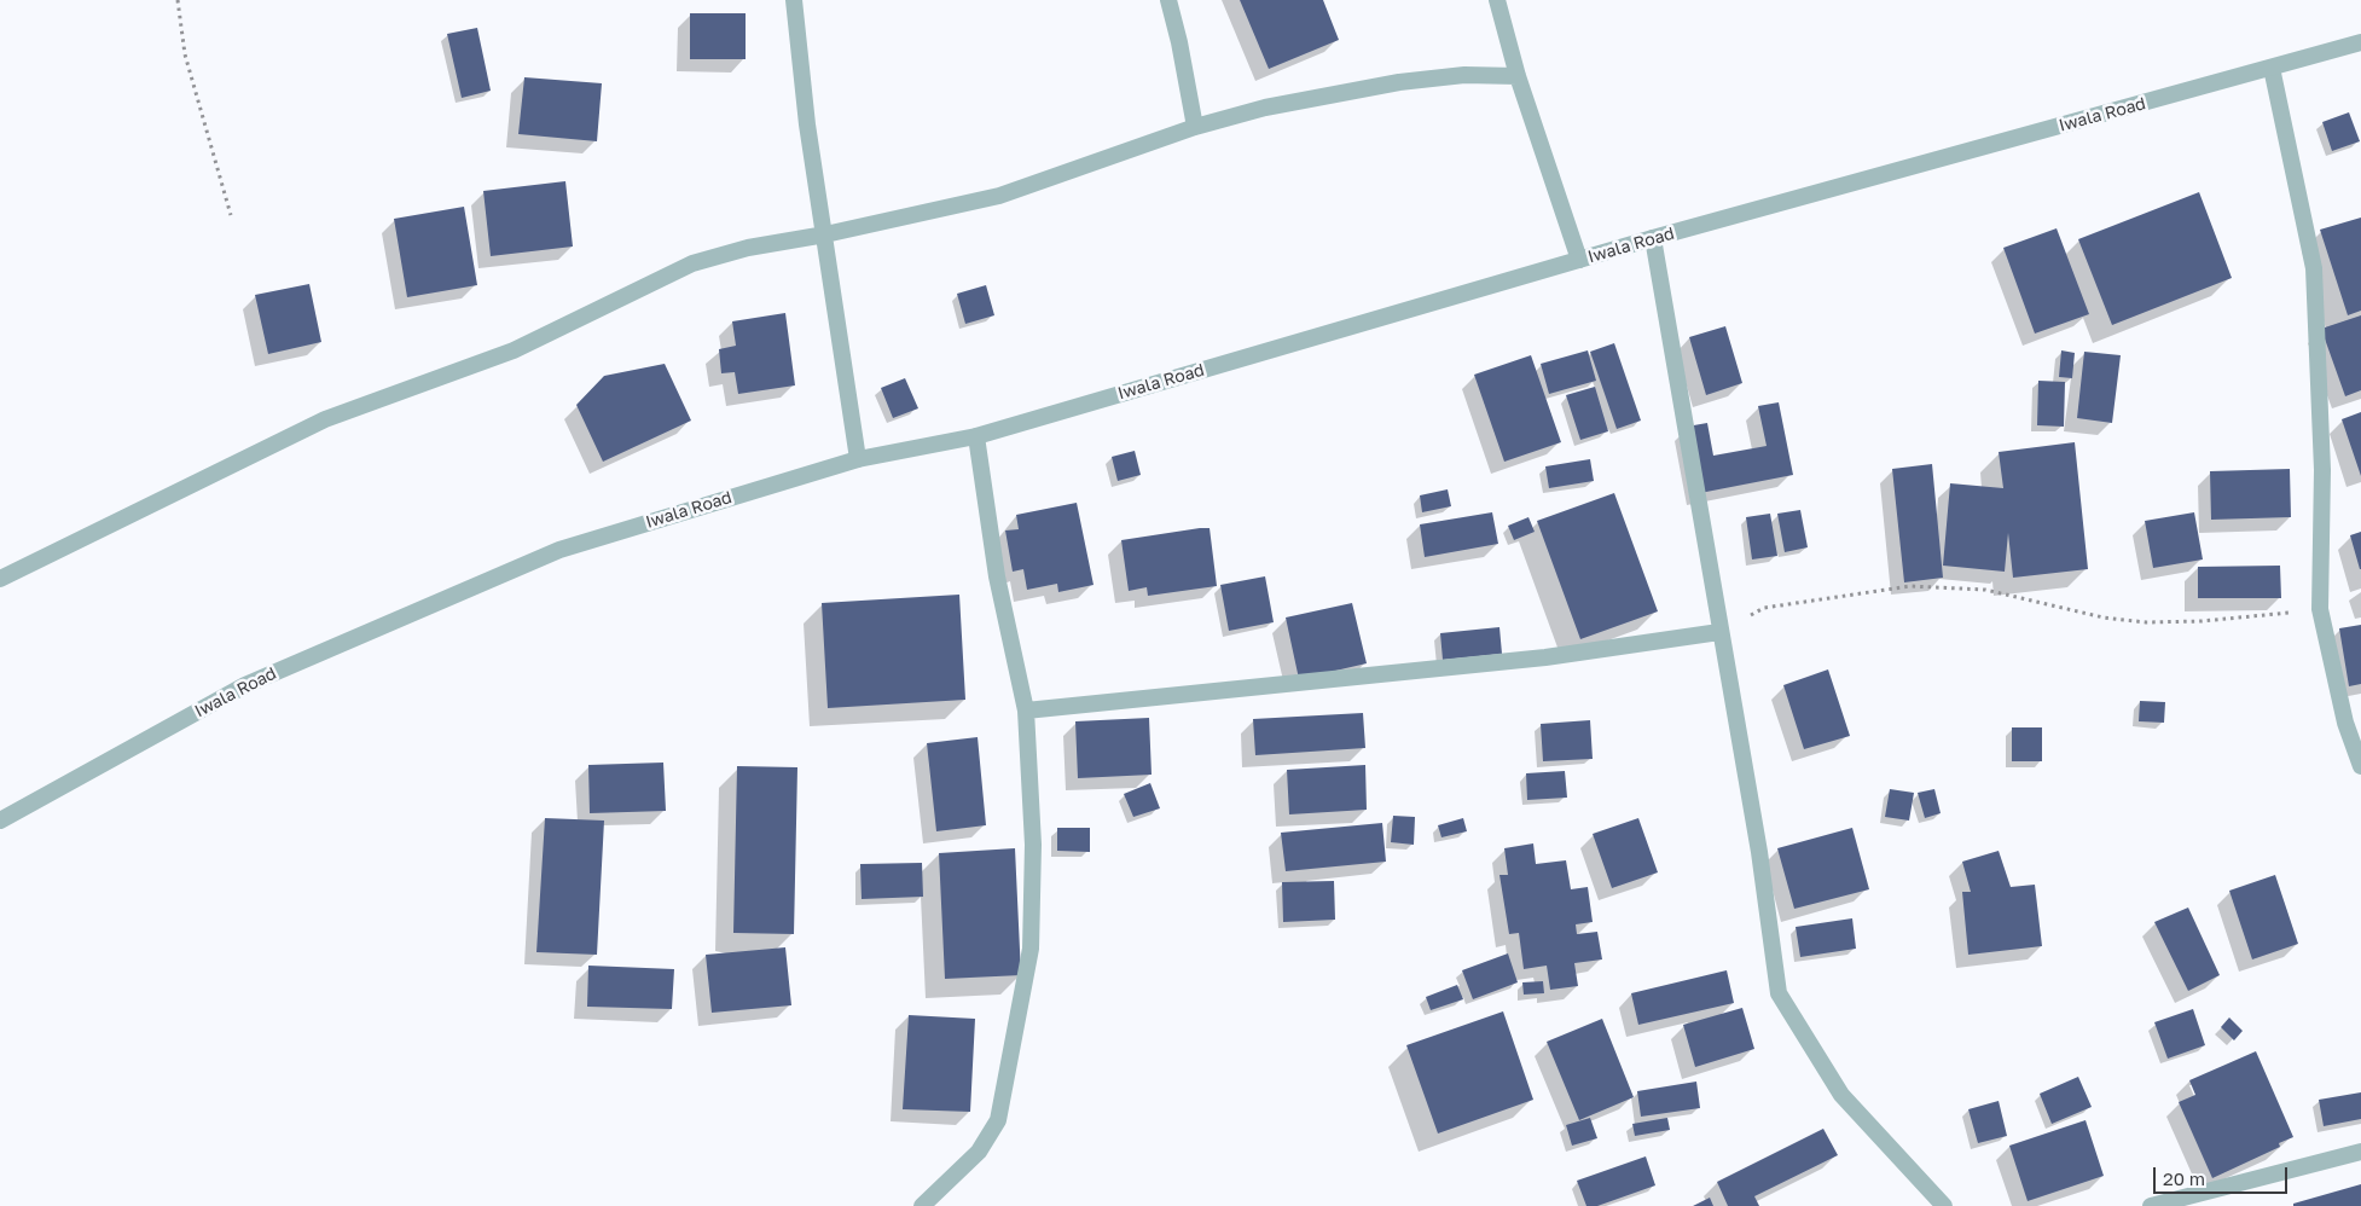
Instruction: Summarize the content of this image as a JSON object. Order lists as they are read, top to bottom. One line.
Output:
{"streets":{"street":["Iwala Road"]},"scale_bar":"20 m"}
